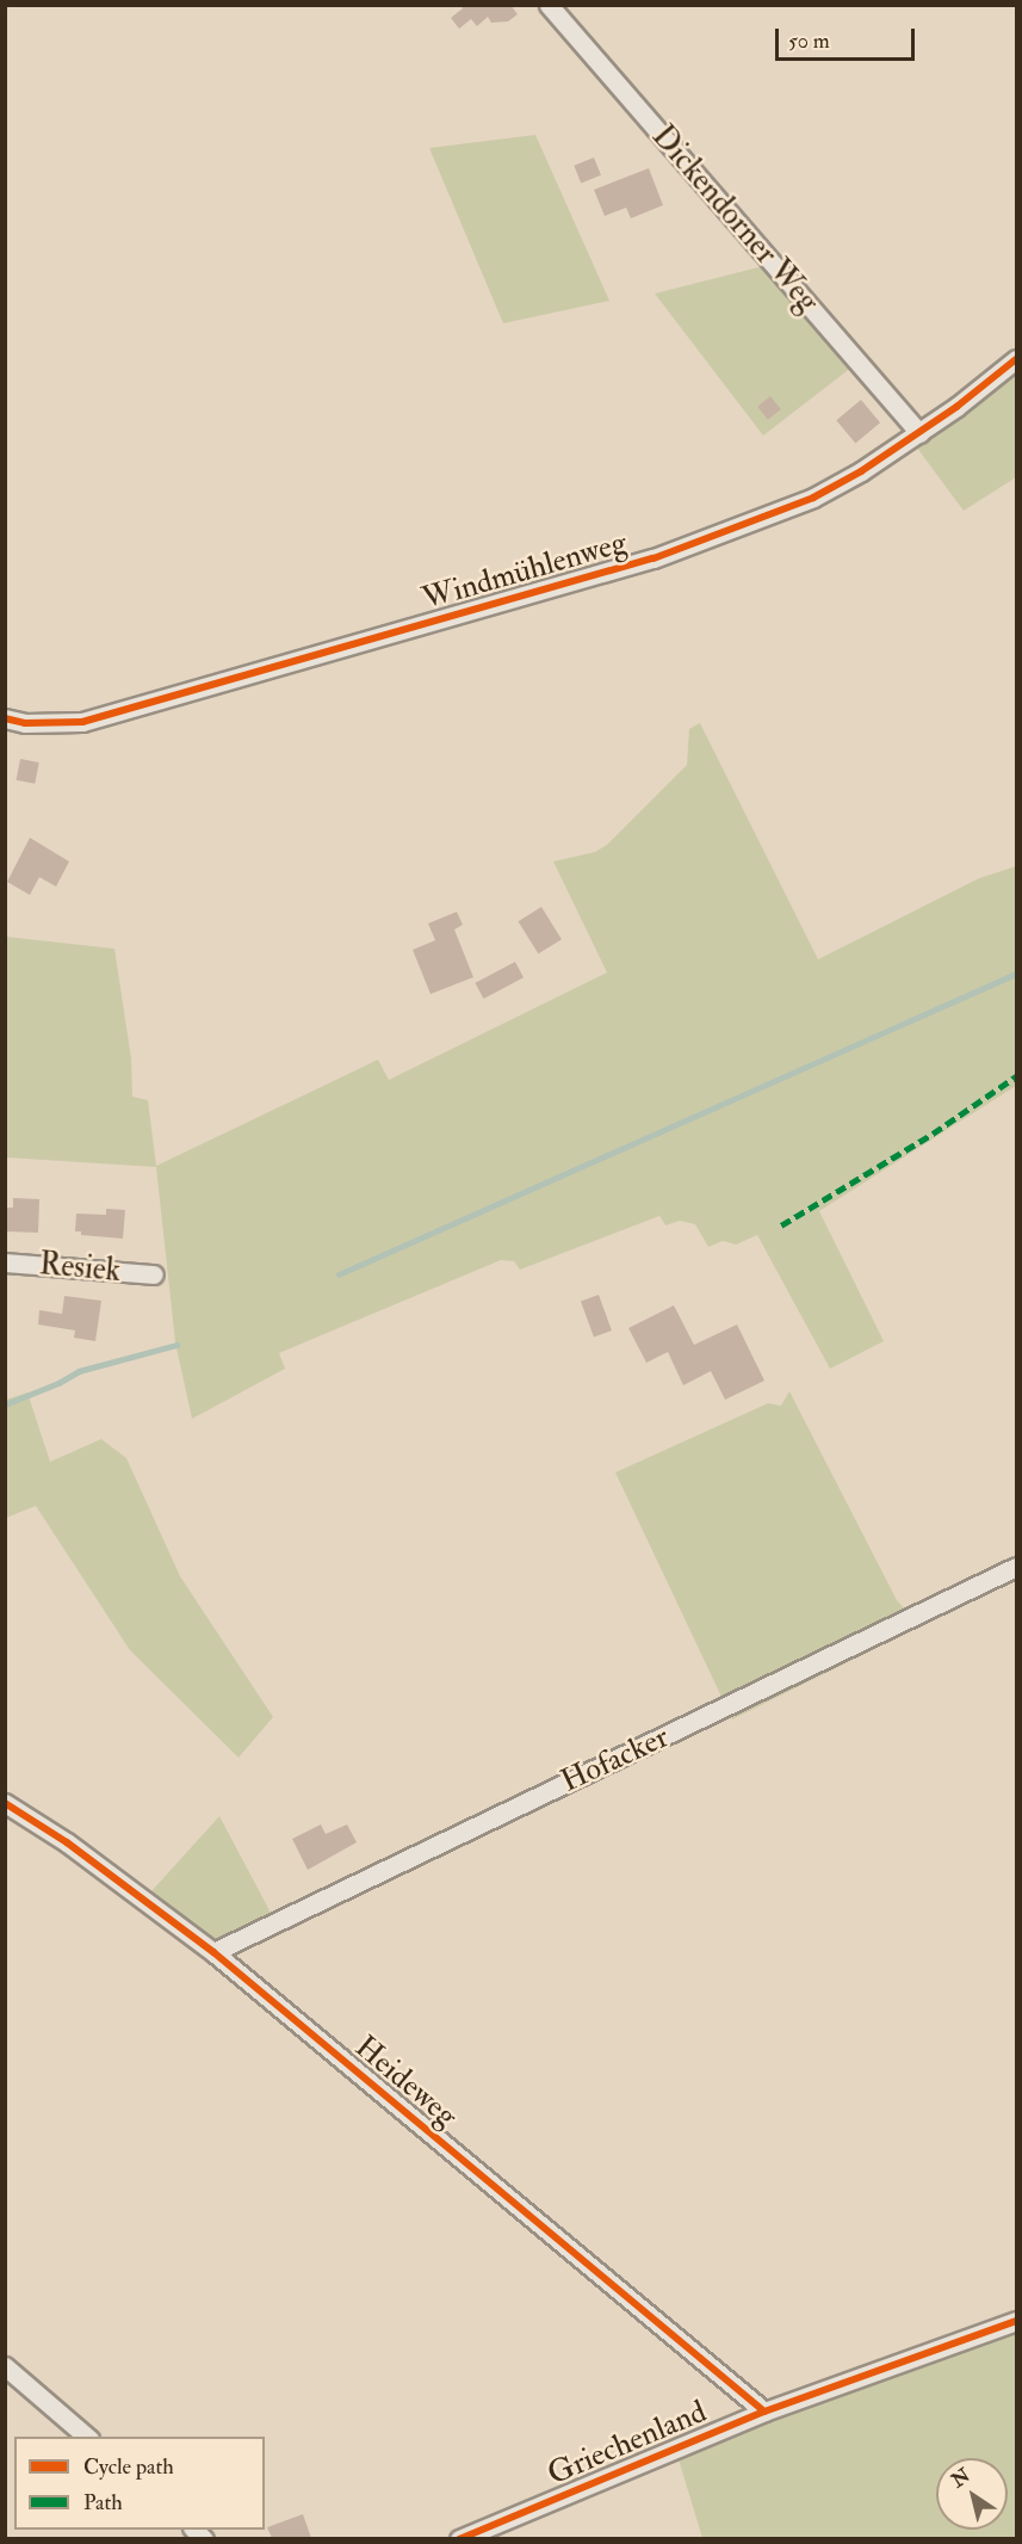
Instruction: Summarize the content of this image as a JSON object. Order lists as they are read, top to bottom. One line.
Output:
{"streets":{"street":["Dickendorner Weg","Windmühlenweg","Resiek","Hofacker","Heideweg","Griechenland"]},"crossings":[["Dickendorner Weg","Windmühlenweg"],["Hofacker","Heideweg"],["Heideweg","Griechenland"]],"legend":["Cycle path","Path"],"scale_bar":"50 m","north":"top left"}
